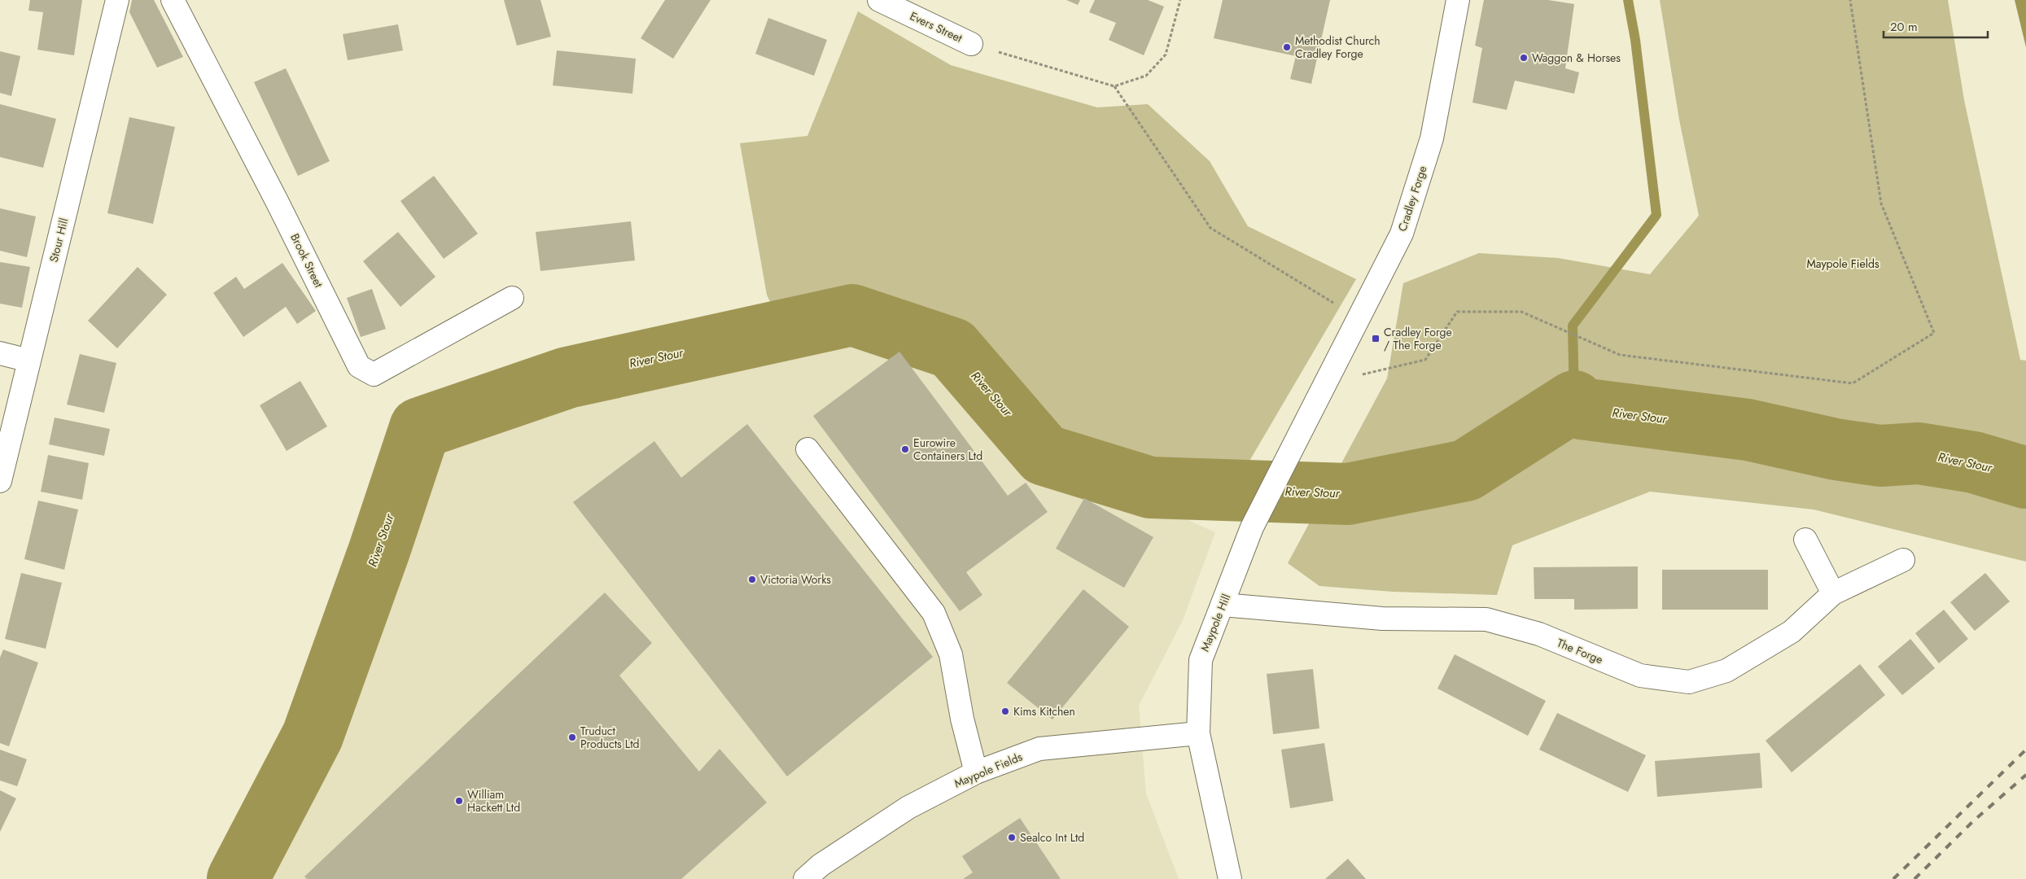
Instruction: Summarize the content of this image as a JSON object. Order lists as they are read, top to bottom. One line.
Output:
{"streets":{"street":["Evers Street","Cradley Forge","Stour Hill","Brook Street","Maypole Hill","The Forge","Maypole Fields"]},"crossings":[["Cradley Forge","Maypole Hill"],["Maypole Hill","The Forge"],["Maypole Hill","Maypole Fields"]],"water":["River Stour"],"parks":["Maypole Fields"],"places":{"other":["Methodist Church Cradley Forge","Waggon & Horses","Eurowire Containers Ltd","Victoria Works","Kims Kitchen","Truduct Products Ltd","William Hackett Ltd","Sealco Int Ltd"],"transit":["Cradley Forge / The Forge"]},"scale_bar":"20 m"}
